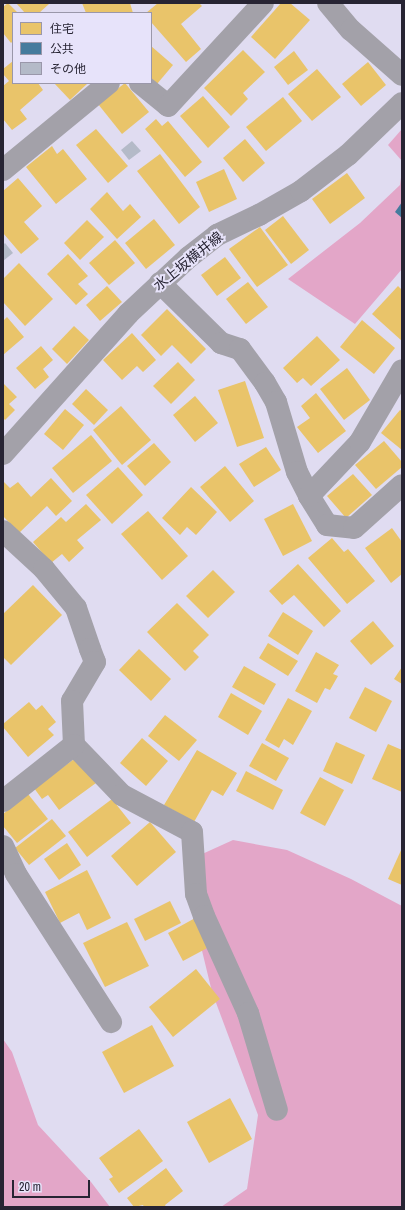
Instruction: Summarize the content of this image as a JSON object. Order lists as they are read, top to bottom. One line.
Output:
{"streets":{"street":["水上坂横井線"]},"legend":["住宅","公共","その他"],"scale_bar":"20 m"}
